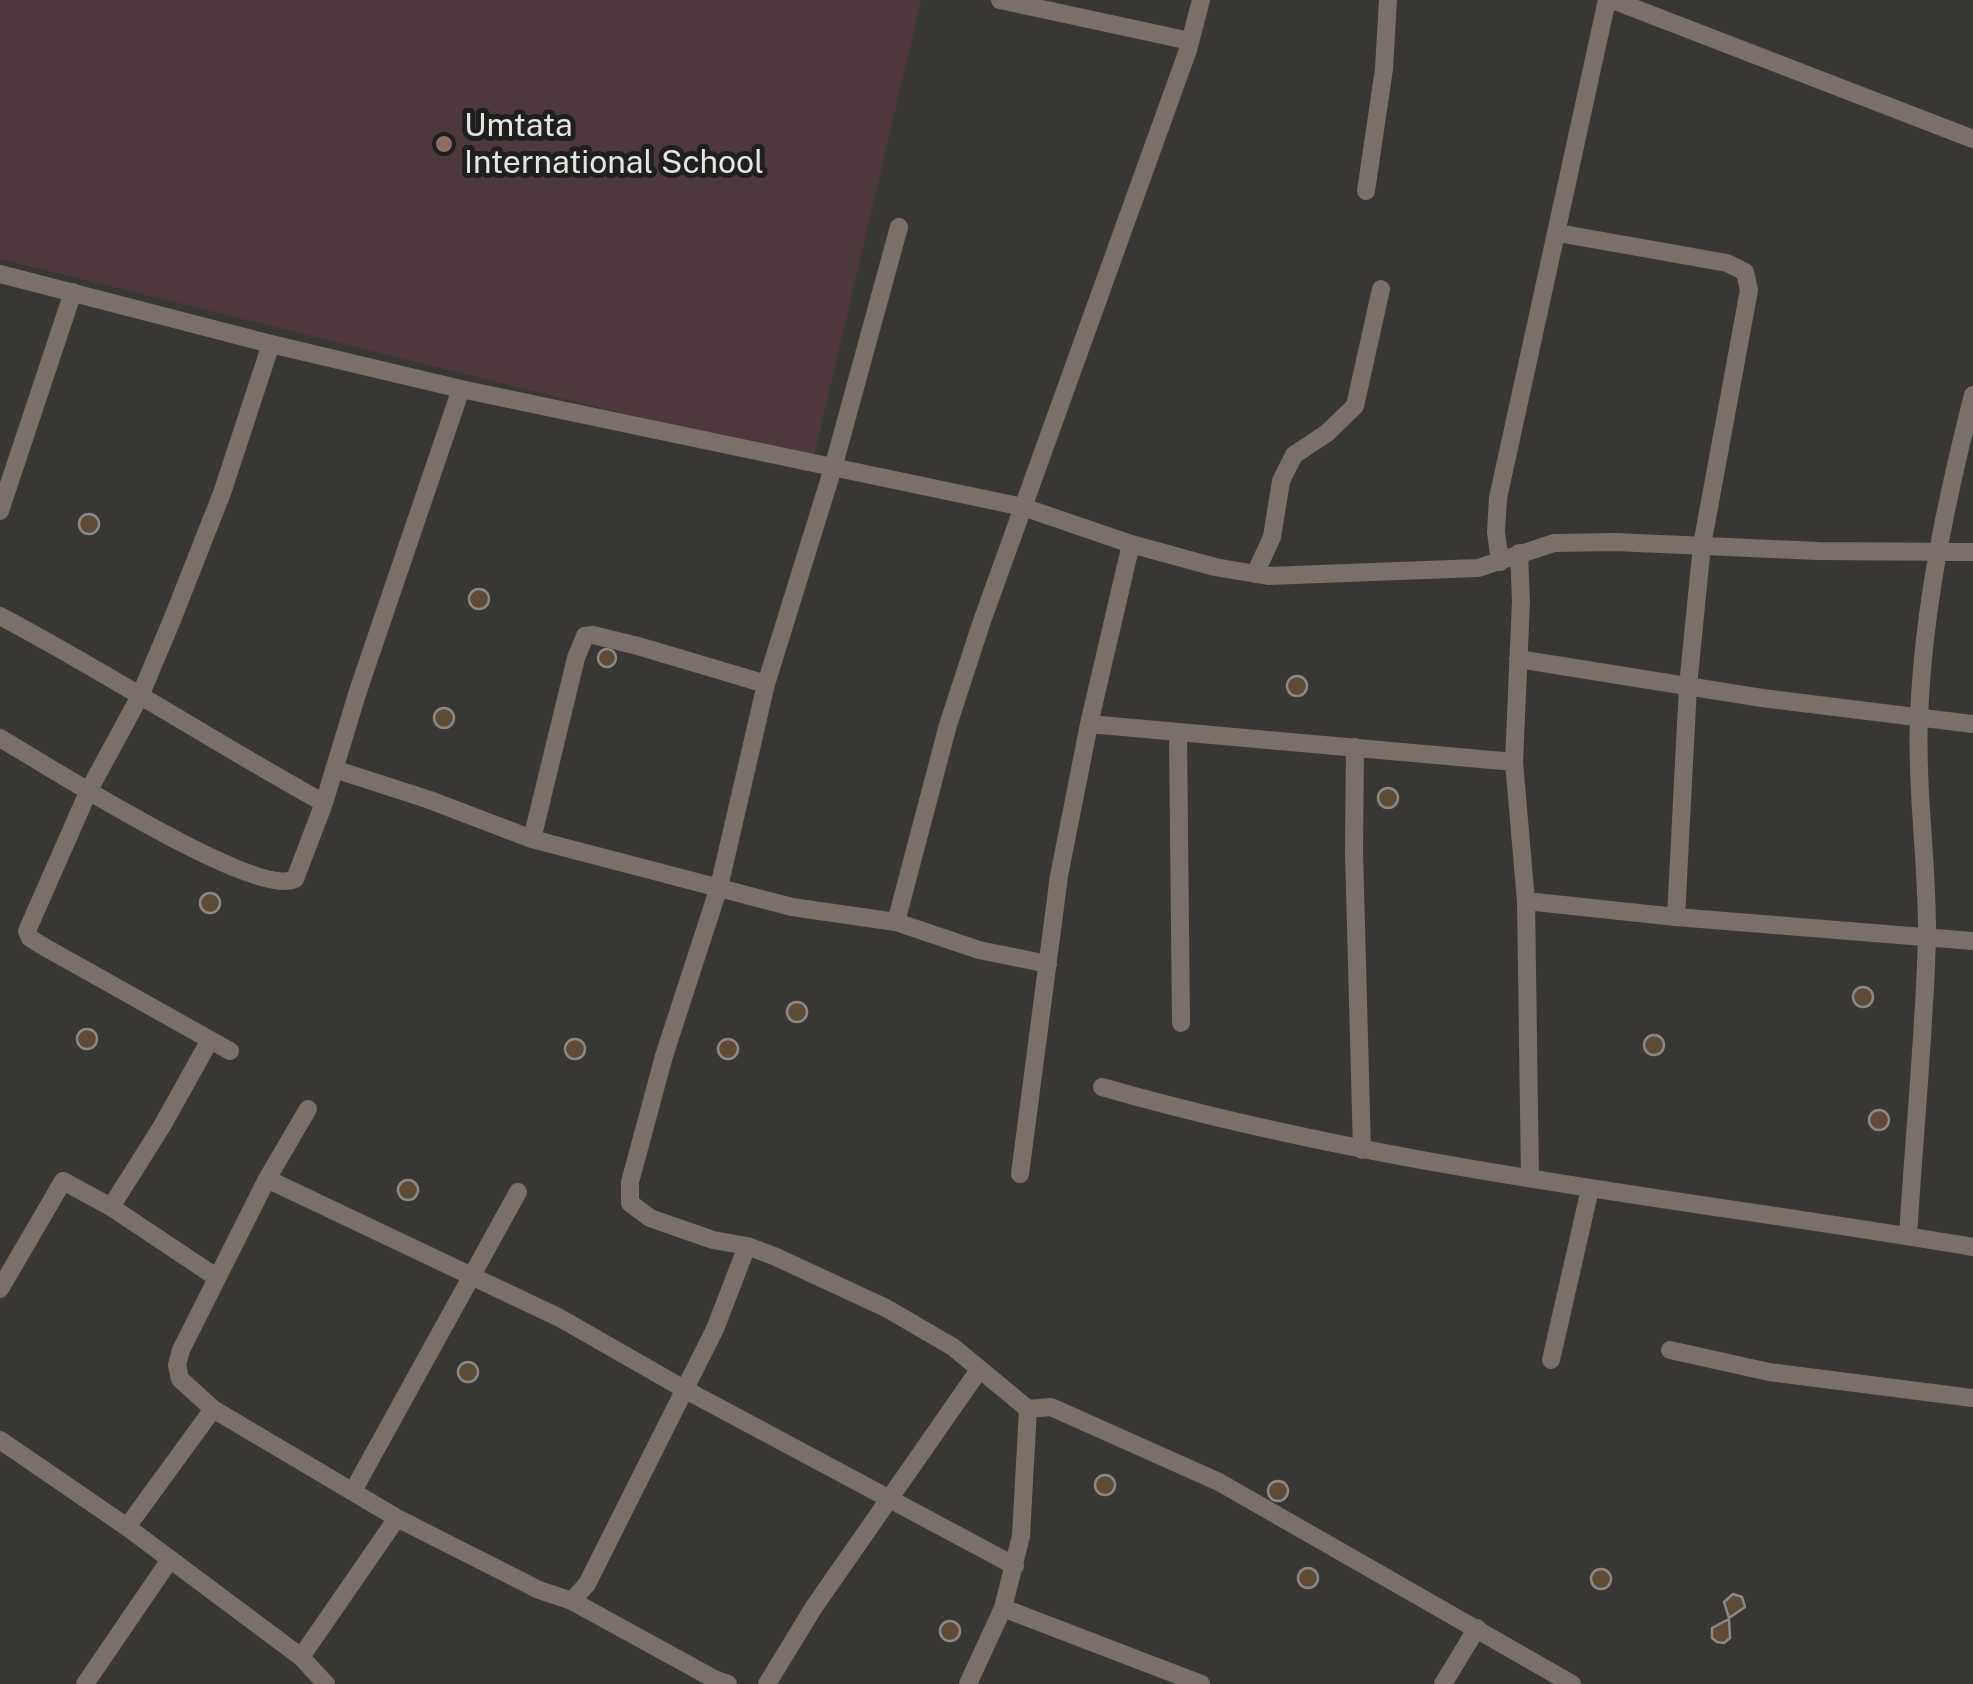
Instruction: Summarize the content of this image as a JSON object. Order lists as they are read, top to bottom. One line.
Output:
{"places":["Umtata International School"]}
